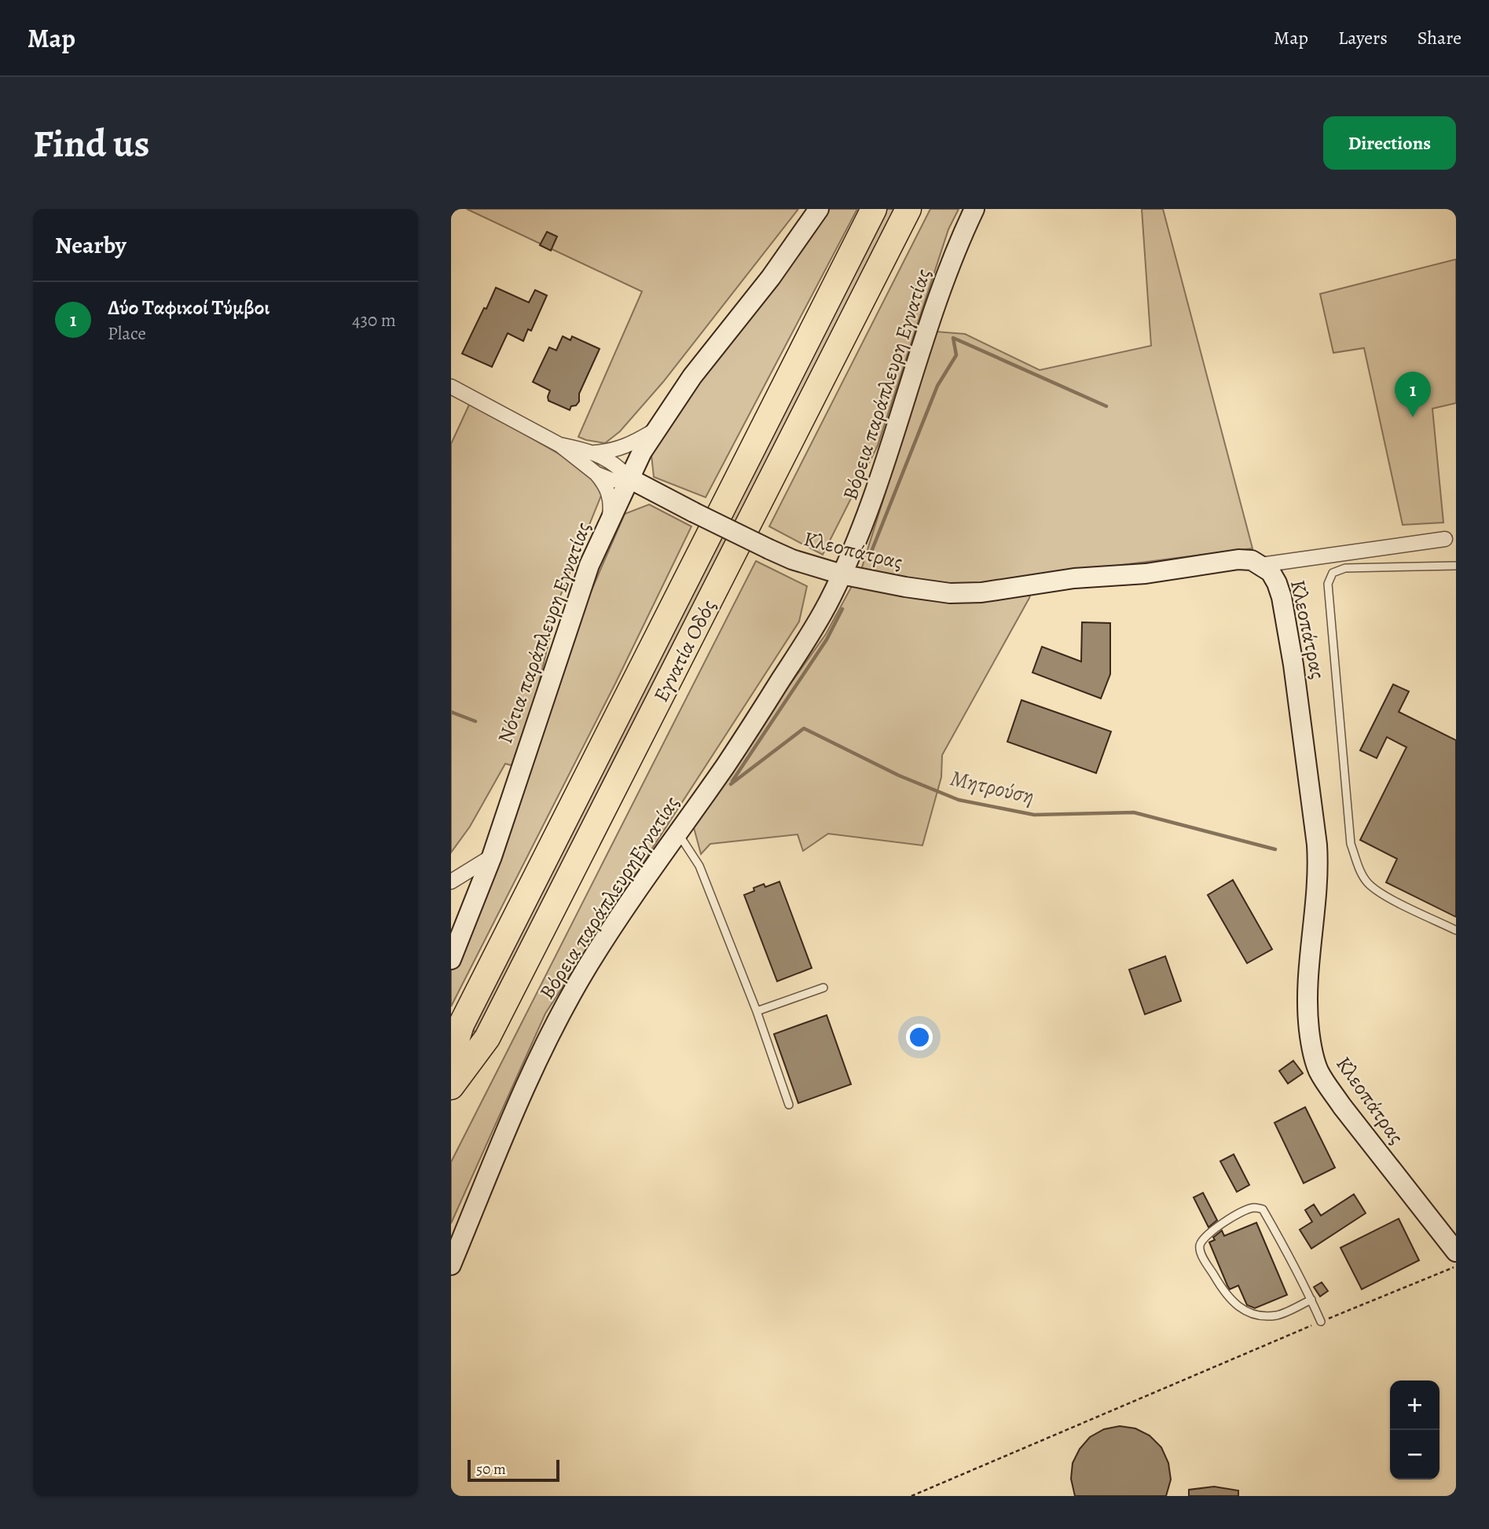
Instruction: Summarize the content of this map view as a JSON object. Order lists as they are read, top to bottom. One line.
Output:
{"streets":{"highway":["Εγνατία Οδός"],"street":["Βόρεια παράπλευρη Εγνατίας","Κλεοπάτρας","Νότια παράπλευρη Εγνατίας","Βόρεια παράπλευρηΕγνατίας"]},"crossings":[["Βόρεια παράπλευρη Εγνατίας","Κλεοπάτρας"],["Βόρεια παράπλευρη Εγνατίας","Βόρεια παράπλευρηΕγνατίας"],["Κλεοπάτρας","Νότια παράπλευρη Εγνατίας"],["Κλεοπάτρας","Βόρεια παράπλευρηΕγνατίας"]],"water":["Μητρούση"],"scale_bar":"50 m","page":{"header":"Map","nav":["Map","Layers","Share"],"buttons":"Directions","title":"Find us","heading":"Nearby","list":[{"mark":"1","name":"Δύο Ταφικοί Τύμβοι","note":"Place","value":"430 m"}],"pins":"1","map_buttons":["+","−"],"scale":"50 m"}}
